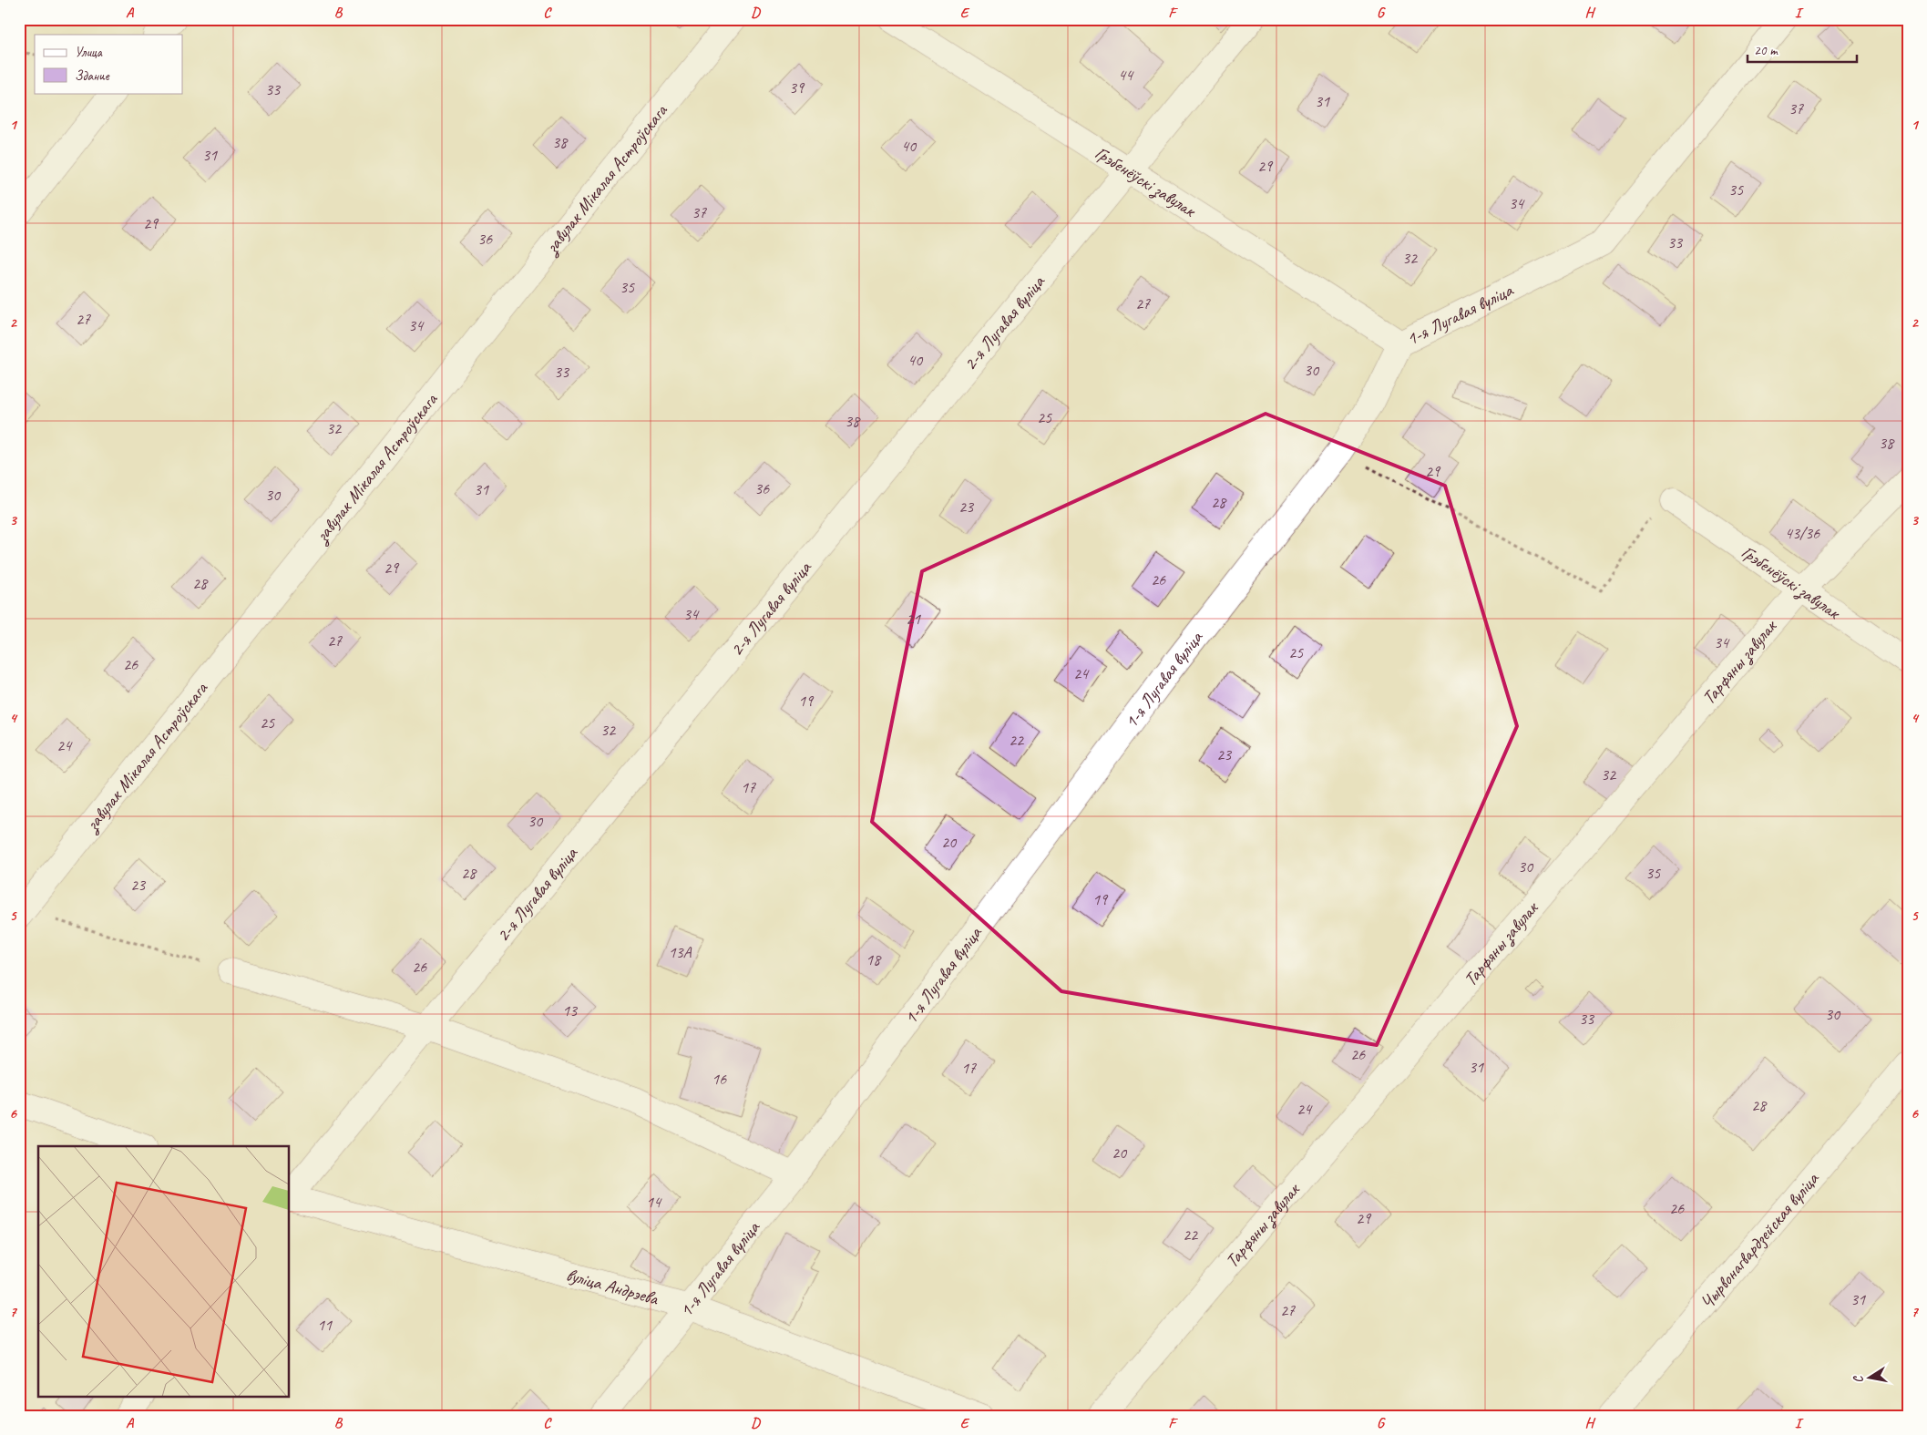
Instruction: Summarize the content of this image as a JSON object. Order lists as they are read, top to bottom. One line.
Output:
{"streets":{"street":["завулак Мікалая Астроўскага","Грэбенёўскі завулак","1-я Лугавая вуліца","2-я Лугавая вуліца","Тарфяны завулак","Чырвонагвардзейская вуліца","вуліца Андрэева"]},"crossings":[["Грэбенёўскі завулак","1-я Лугавая вуліца"],["Грэбенёўскі завулак","2-я Лугавая вуліца"],["Грэбенёўскі завулак","Тарфяны завулак"],["1-я Лугавая вуліца","вуліца Андрэева"]],"house_numbers":["44","39","33","31","37","38","40","31","29","35","34","37","29","36","33","32","35","27","27","34","40","30","33","25","38","32","38","29","36","31","30","28","23","43/36","29","26","28","34","21","27","34","25","26","24","19","25","32","22","24","23","32","17","30","20","30","28","35","23","19","13А","18","26","13","30","33","26","31","17","16","28","24","20","14","26","29","22","31","27","11"],"legend":["Улица","Здание"],"scale_bar":"20 m","north":"left","grid":{"columns":["A","B","C","D","E","F","G","H","I"],"rows":["1","2","3","4","5","6","7"]}}
